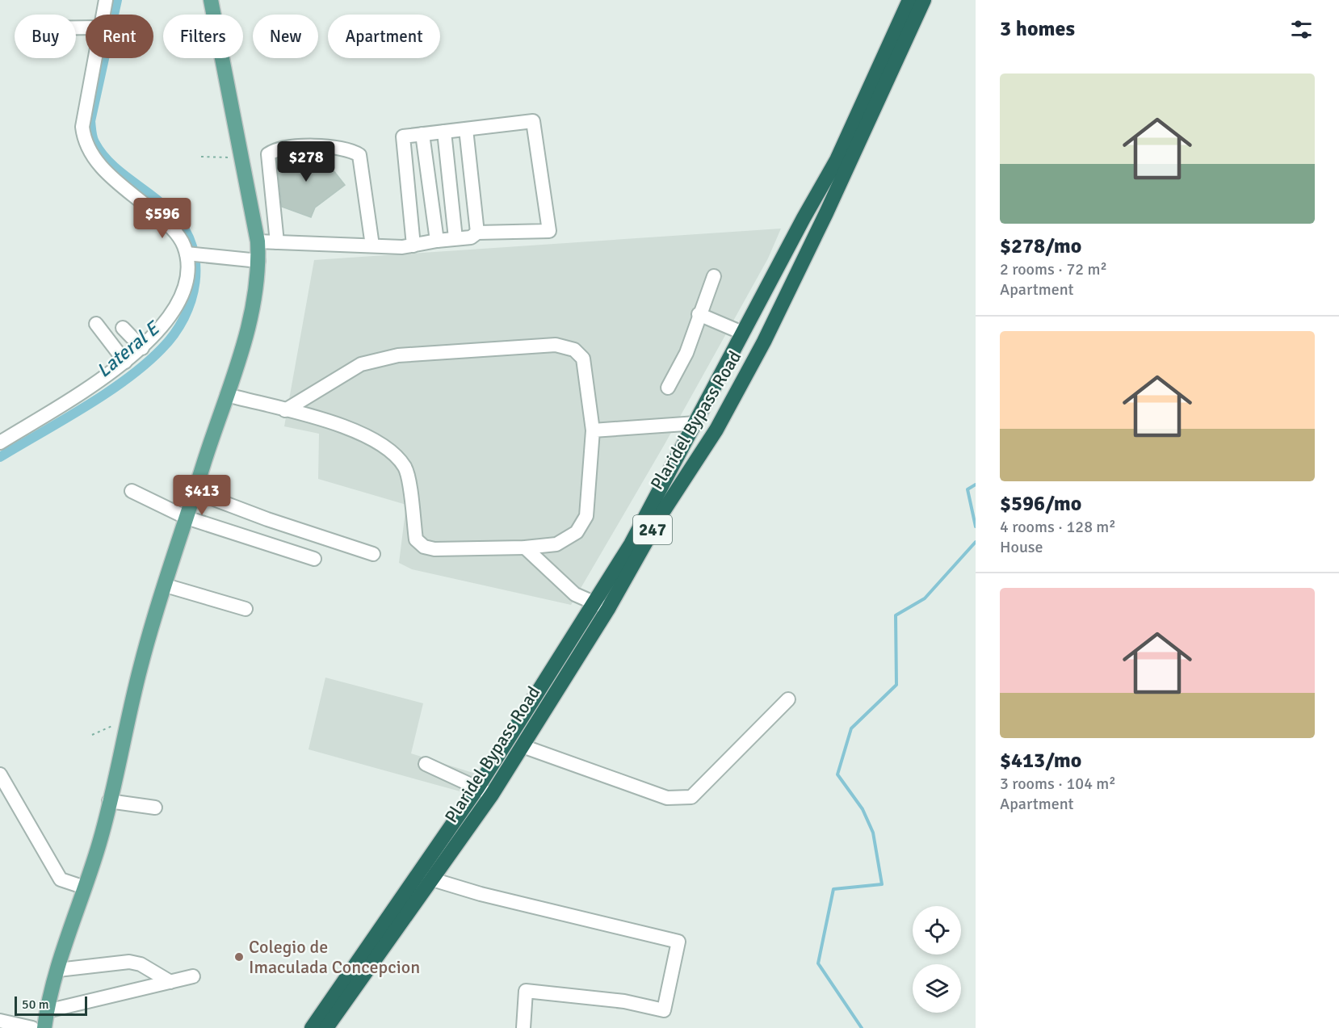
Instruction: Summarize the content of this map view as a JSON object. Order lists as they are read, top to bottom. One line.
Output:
{"streets":{"highway":["Plaridel Bypass Road","247"]},"water":["Lateral E"],"places":["Colegio de Imaculada Concepcion"],"scale_bar":"50 m","page":{"heading":"3 homes","chip":["Buy","Rent","Filters","New","Apartment"],"list":[{"name":"$278/mo","note":"2 rooms · 72 m² · Apartment"},{"name":"$596/mo","note":"4 rooms · 128 m² · House"},{"name":"$413/mo","note":"3 rooms · 104 m² · Apartment"}],"price":["$278","$596","$413"],"scale":"50 m"}}
